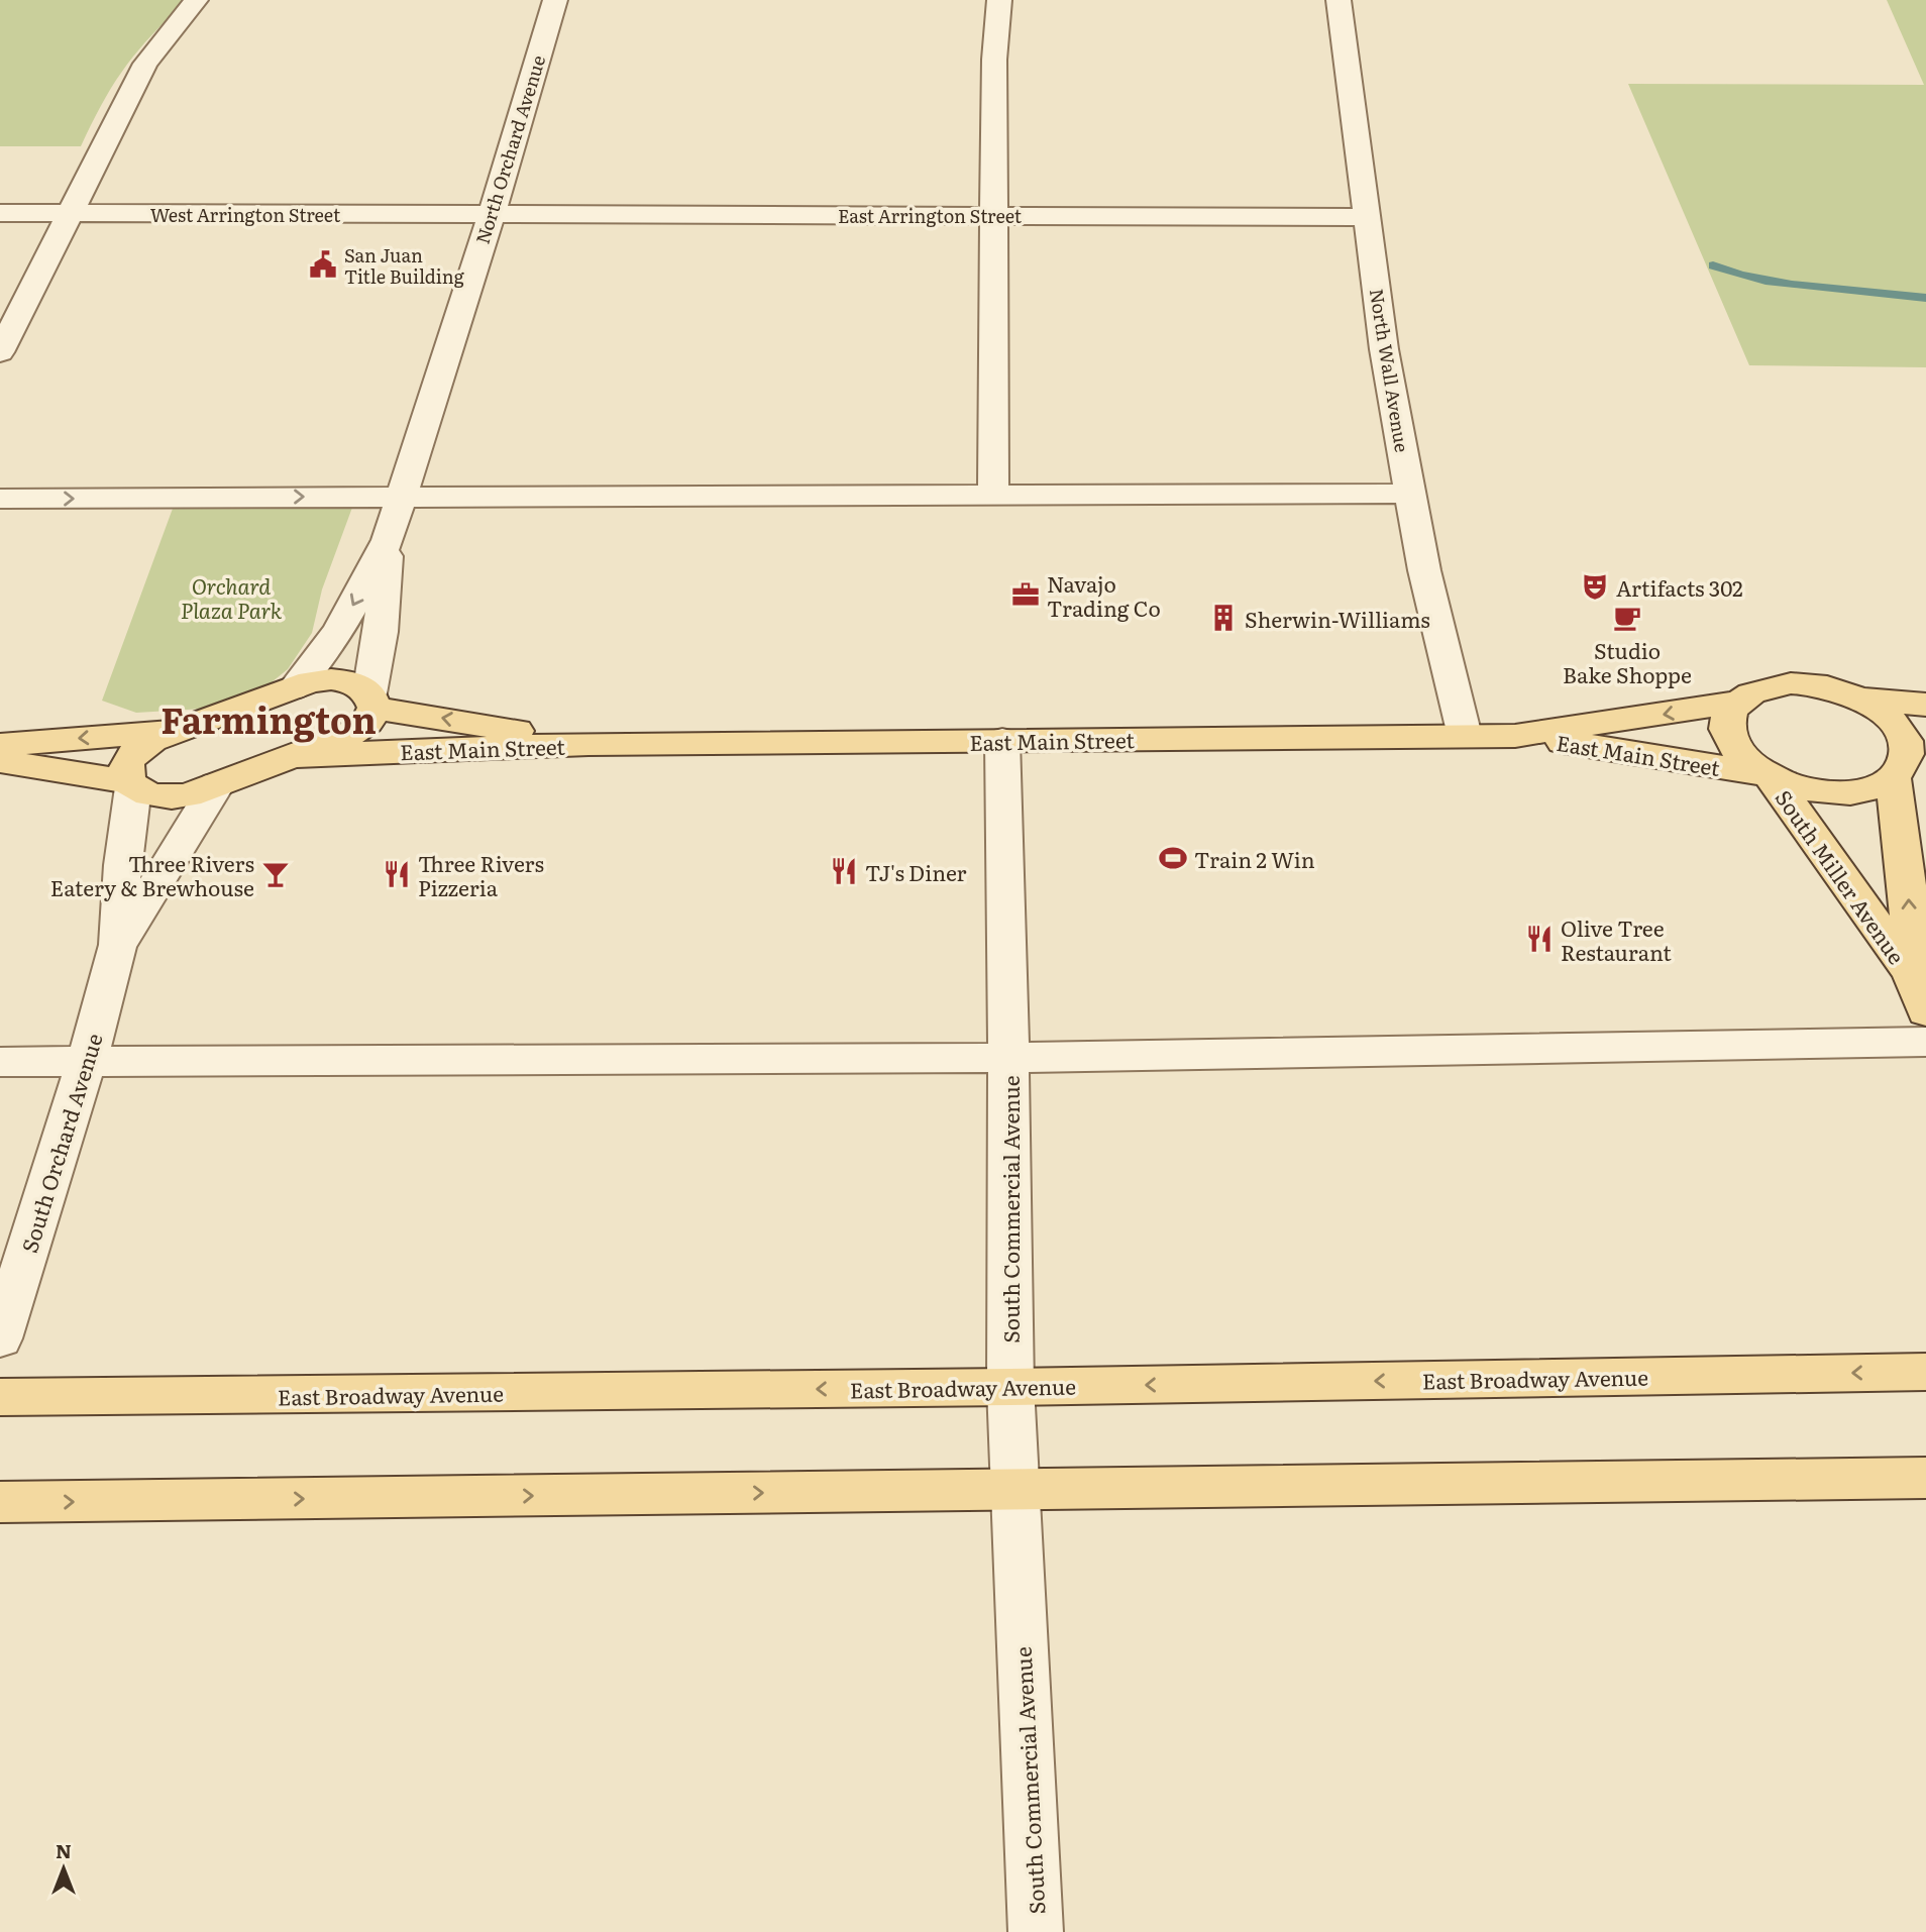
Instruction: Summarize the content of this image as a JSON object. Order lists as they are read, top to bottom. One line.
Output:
{"streets":{"main road":["East Main Street","South Miller Avenue","East Broadway Avenue"],"street":["North Orchard Avenue","West Arrington Street","East Arrington Street","North Wall Avenue","South Orchard Avenue","South Commercial Avenue"]},"crossings":[["North Orchard Avenue","West Arrington Street"],["North Orchard Avenue","East Arrington Street"],["North Orchard Avenue","East Main Street"],["West Arrington Street","East Arrington Street"],["East Arrington Street","North Wall Avenue"],["North Wall Avenue","East Main Street"],["East Main Street","South Miller Avenue"],["East Main Street","South Commercial Avenue"],["South Commercial Avenue","East Broadway Avenue"]],"one_way":["South Miller Avenue"],"districts":["Farmington"],"parks":["Orchard Plaza Park"],"places":{"public building":["San Juan Title Building"],"theatre":["Artifacts 302"],"office":["Navajo Trading Co"],"building":["Sherwin-Williams"],"cafe":["Studio Bake Shoppe"],"sports":["Train 2 Win"],"restaurant":["TJ's Diner","Three Rivers Pizzeria","Olive Tree Restaurant"],"bar":["Three Rivers Eatery & Brewhouse"]},"north":"top"}
